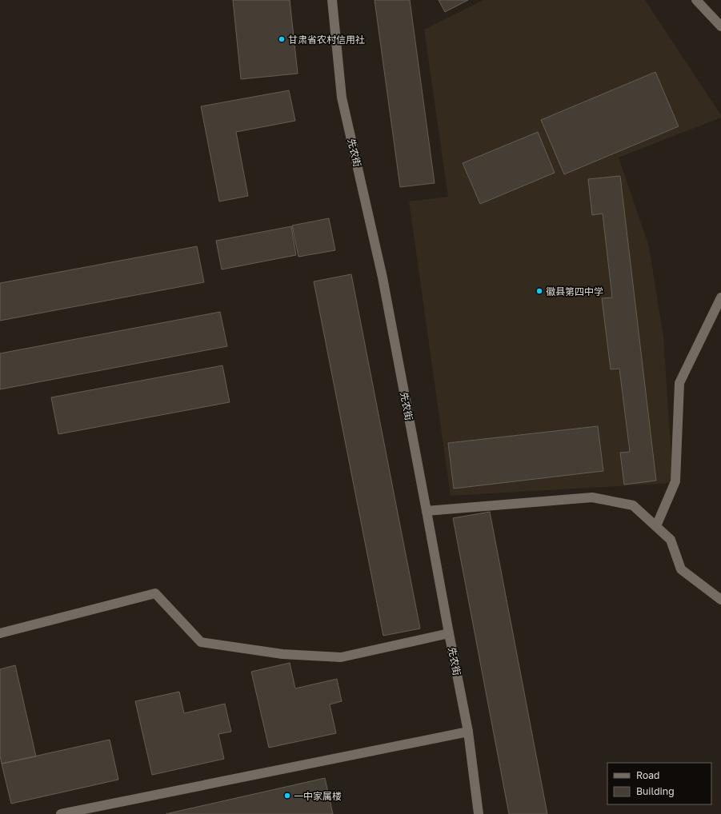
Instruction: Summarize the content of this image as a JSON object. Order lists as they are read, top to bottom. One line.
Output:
{"streets":{"street":["先农街"]},"places":["甘肃省农村信用社","徽县第四中学","一中家属楼"],"legend":["Road","Building"]}
